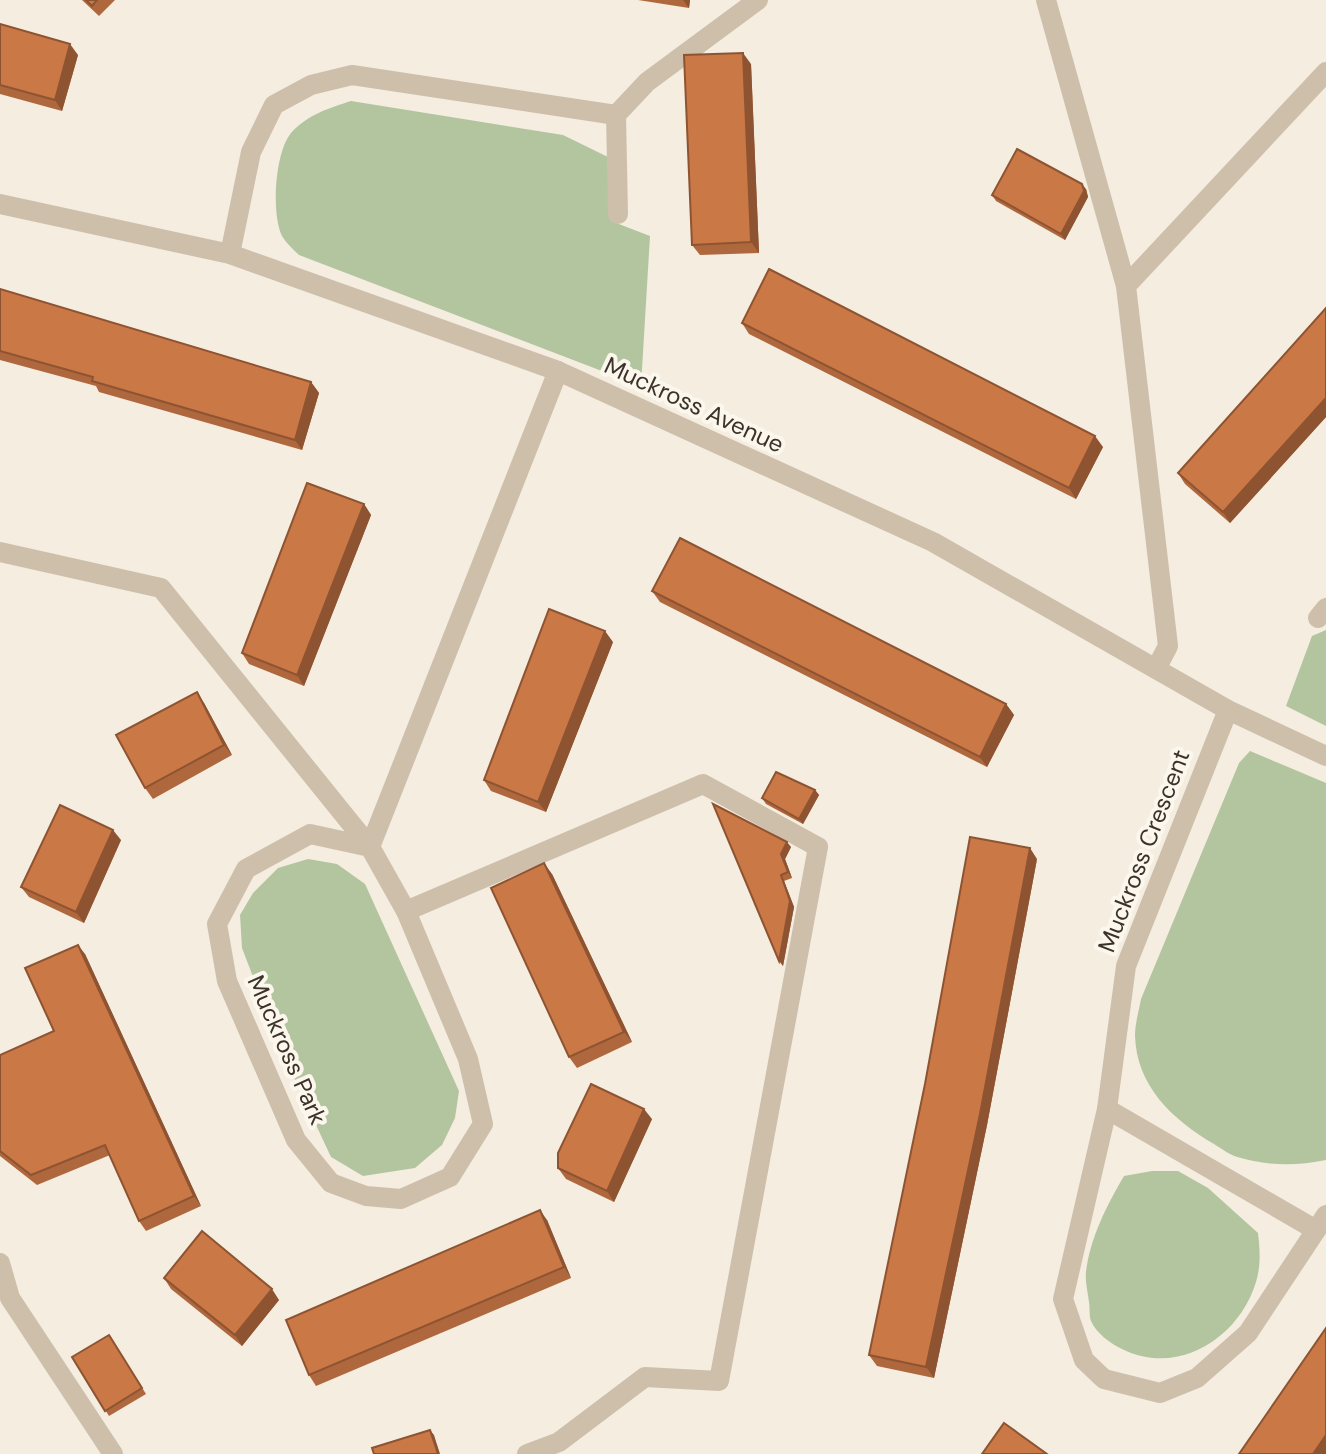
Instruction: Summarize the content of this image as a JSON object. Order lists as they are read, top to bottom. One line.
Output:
{"streets":{"street":["Muckross Avenue","Muckross Crescent","Muckross Park"]},"crossings":[["Muckross Avenue","Muckross Crescent"]]}
